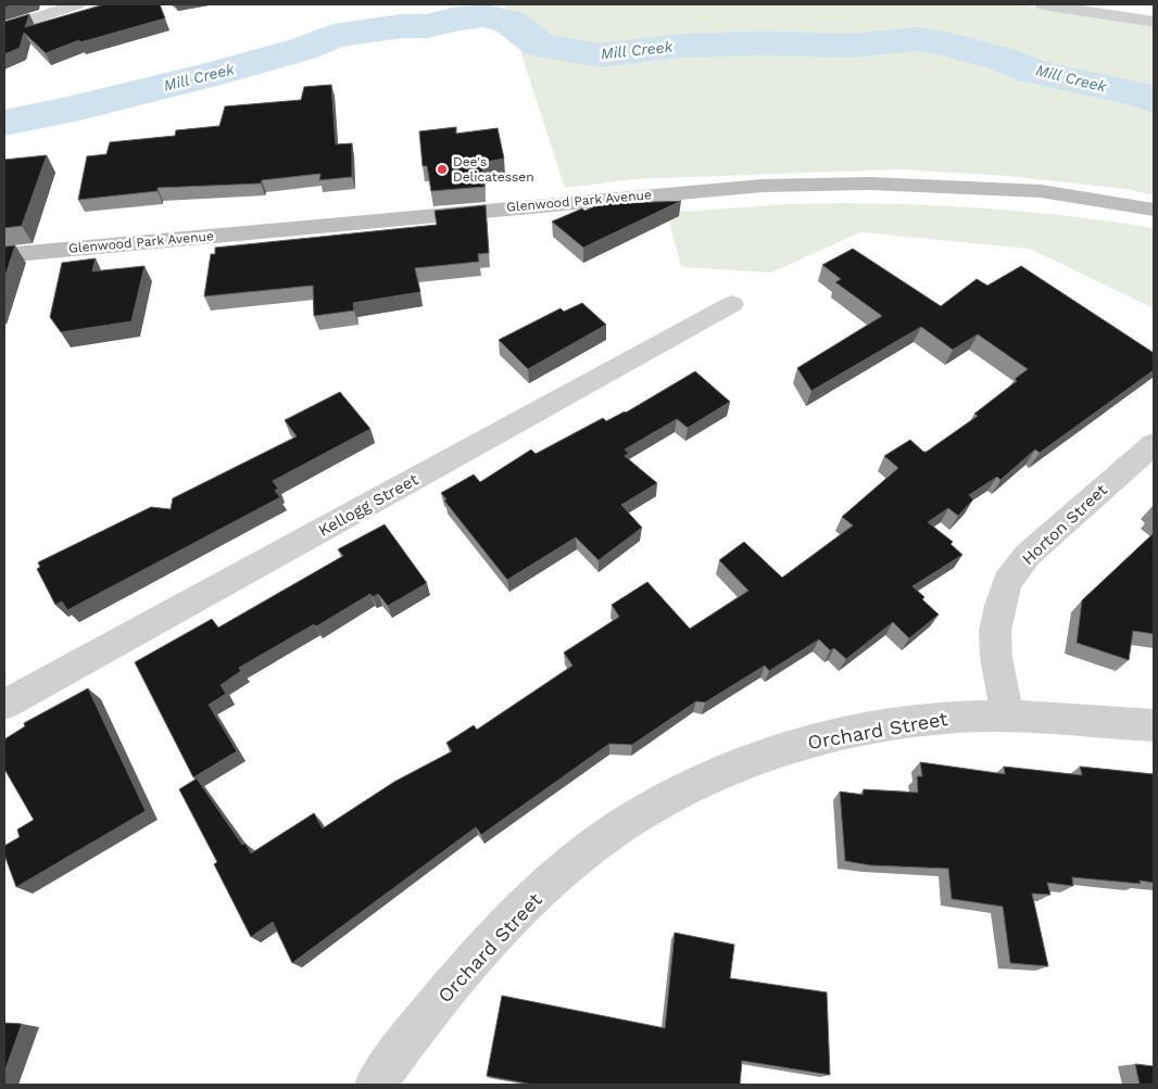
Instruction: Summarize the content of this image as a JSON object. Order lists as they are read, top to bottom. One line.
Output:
{"streets":{"main road":["Glenwood Park Avenue"],"street":["Kellogg Street","Horton Street","Orchard Street"]},"crossings":[["Horton Street","Orchard Street"]],"water":["Mill Creek"],"places":["Dee's Delicatessen"]}
